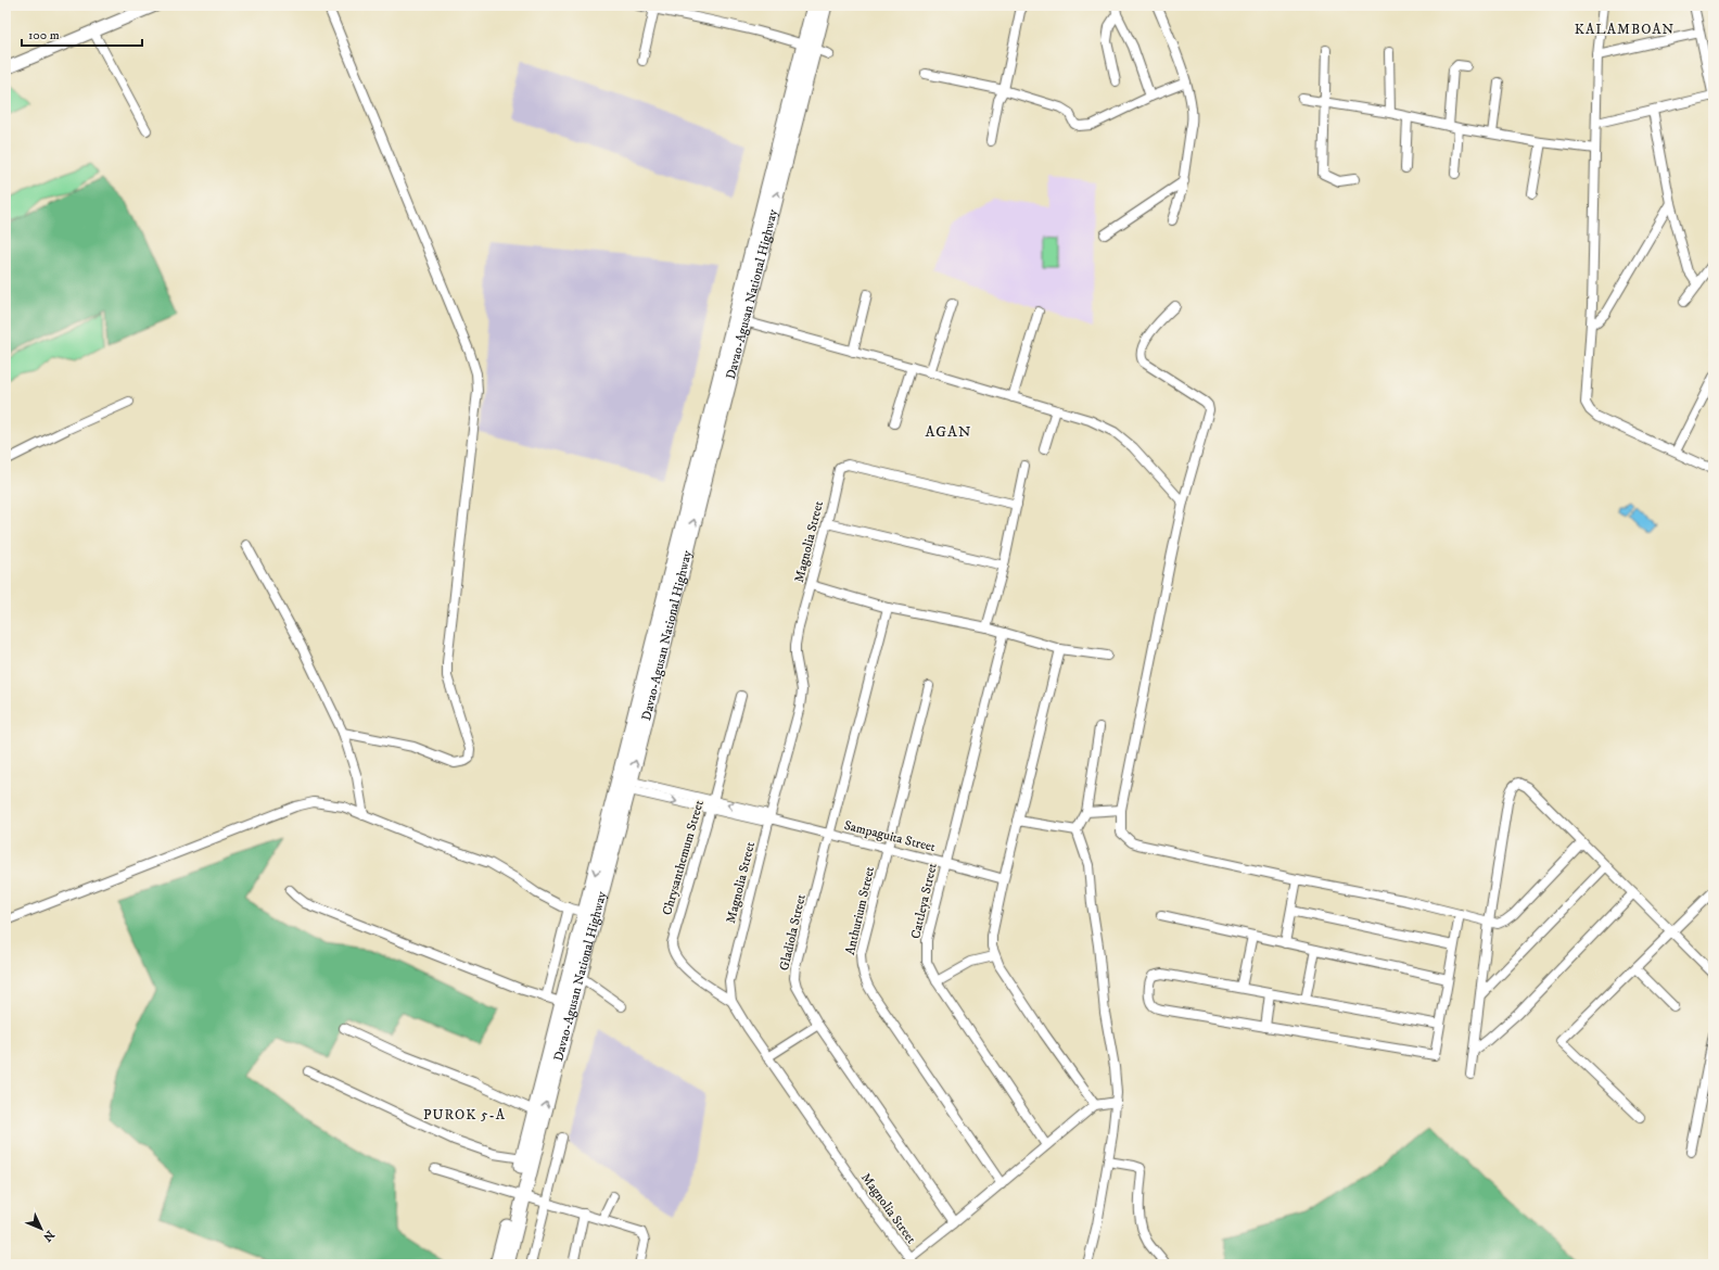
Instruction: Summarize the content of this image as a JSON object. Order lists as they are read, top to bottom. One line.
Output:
{"streets":{"highway":["Davao-Agusan National Highway"],"street":["Magnolia Street","Sampaguita Street","Chrysanthemum Street","Cattleya Street","Anthurium Street","Gladiola Street"]},"crossings":[["Davao-Agusan National Highway","Sampaguita Street"],["Magnolia Street","Sampaguita Street"],["Magnolia Street","Chrysanthemum Street"],["Sampaguita Street","Chrysanthemum Street"],["Sampaguita Street","Cattleya Street"],["Sampaguita Street","Anthurium Street"],["Sampaguita Street","Gladiola Street"]],"districts":["KALAMBOAN","AGAN","PUROK 5-A"],"scale_bar":"100 m","north":"bottom right"}
